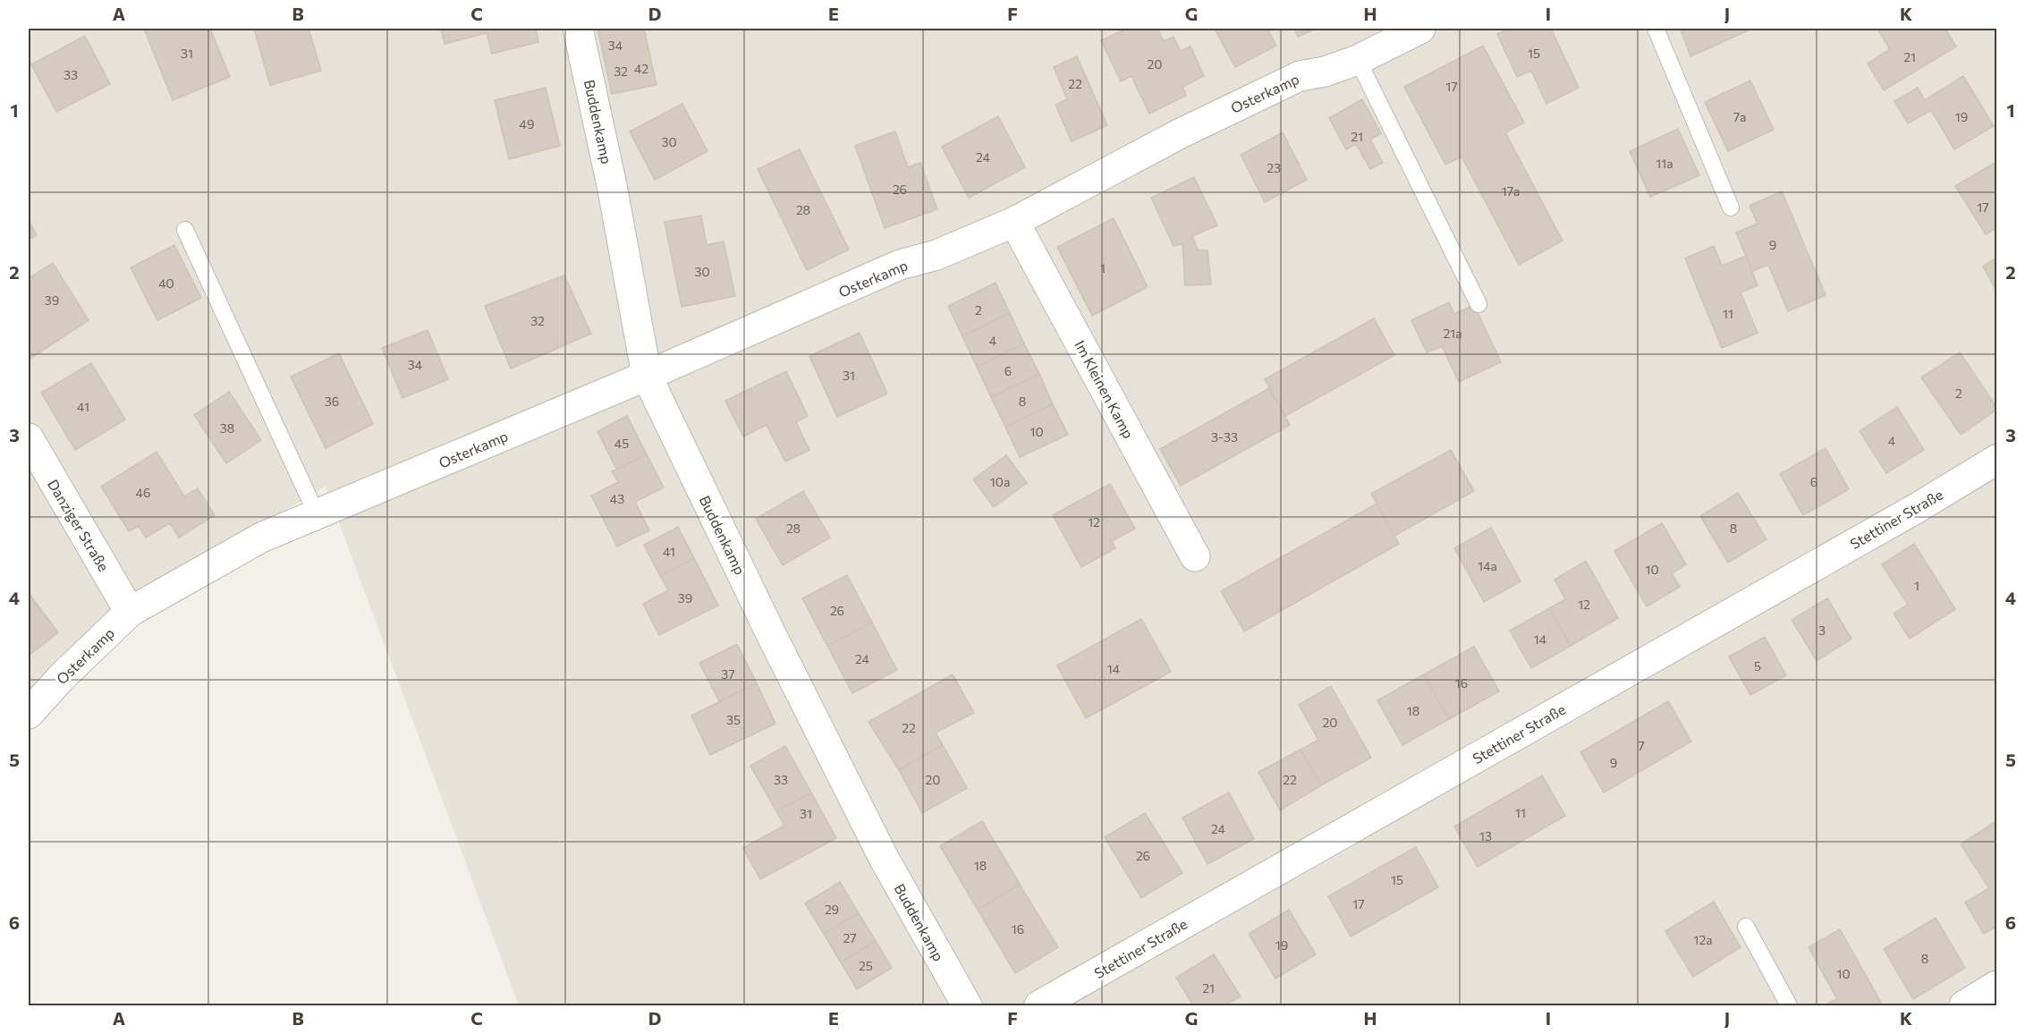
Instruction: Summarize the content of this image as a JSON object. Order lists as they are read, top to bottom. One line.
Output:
{"streets":{"street":["Osterkamp","Buddenkamp","Im Kleinen Kamp","Stettiner Straße","Danziger Straße"]},"crossings":[["Osterkamp","Buddenkamp"],["Osterkamp","Im Kleinen Kamp"],["Osterkamp","Danziger Straße"]],"house_numbers":["34","31","15","21","20","42","32","33","22","17","7a","19","49","21","30","24","11a","23","26","17a","17","28","9","1","30","40","39","2","11","32","21a","4","34","6","31","2","36","8","41","38","10","3-33","4","45","10a","6","46","43","12","28","8","41","14a","10","1","39","12","26","3","14","24","5","14","37","16","18","35","20","22","7","9","33","20","22","11","31","24","13","26","18","15","17","29","16","27","12a","19","8","25","10","21"],"grid":{"columns":["A","B","C","D","E","F","G","H","I","J","K"],"rows":["1","2","3","4","5","6"]}}
